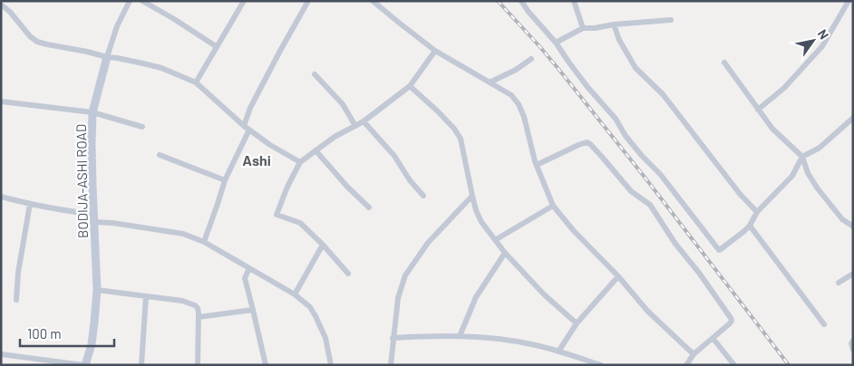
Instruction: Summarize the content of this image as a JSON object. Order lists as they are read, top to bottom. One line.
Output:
{"streets":{"street":["BODIJA-ASHI ROAD"]},"districts":["Ashi"],"scale_bar":"100 m","north":"top right"}
